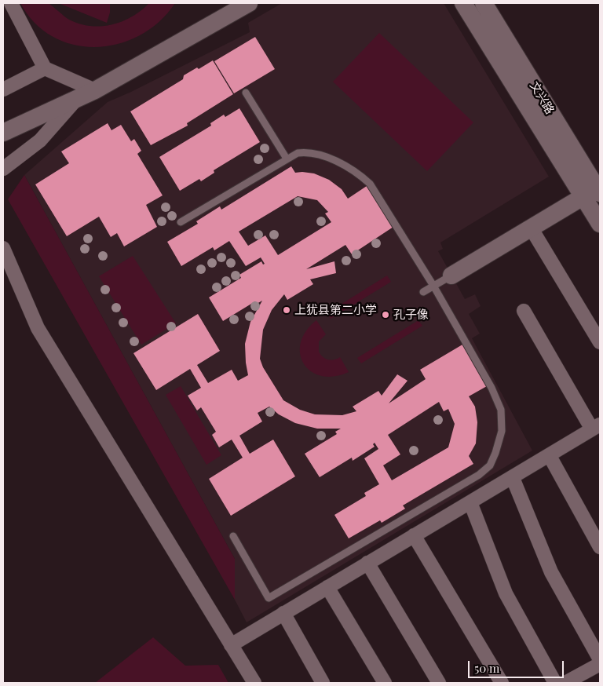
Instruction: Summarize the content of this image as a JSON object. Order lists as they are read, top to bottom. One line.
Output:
{"streets":{"street":["文兴路"]},"places":["上犹县第二小学","孔子像"],"scale_bar":"50 m"}
